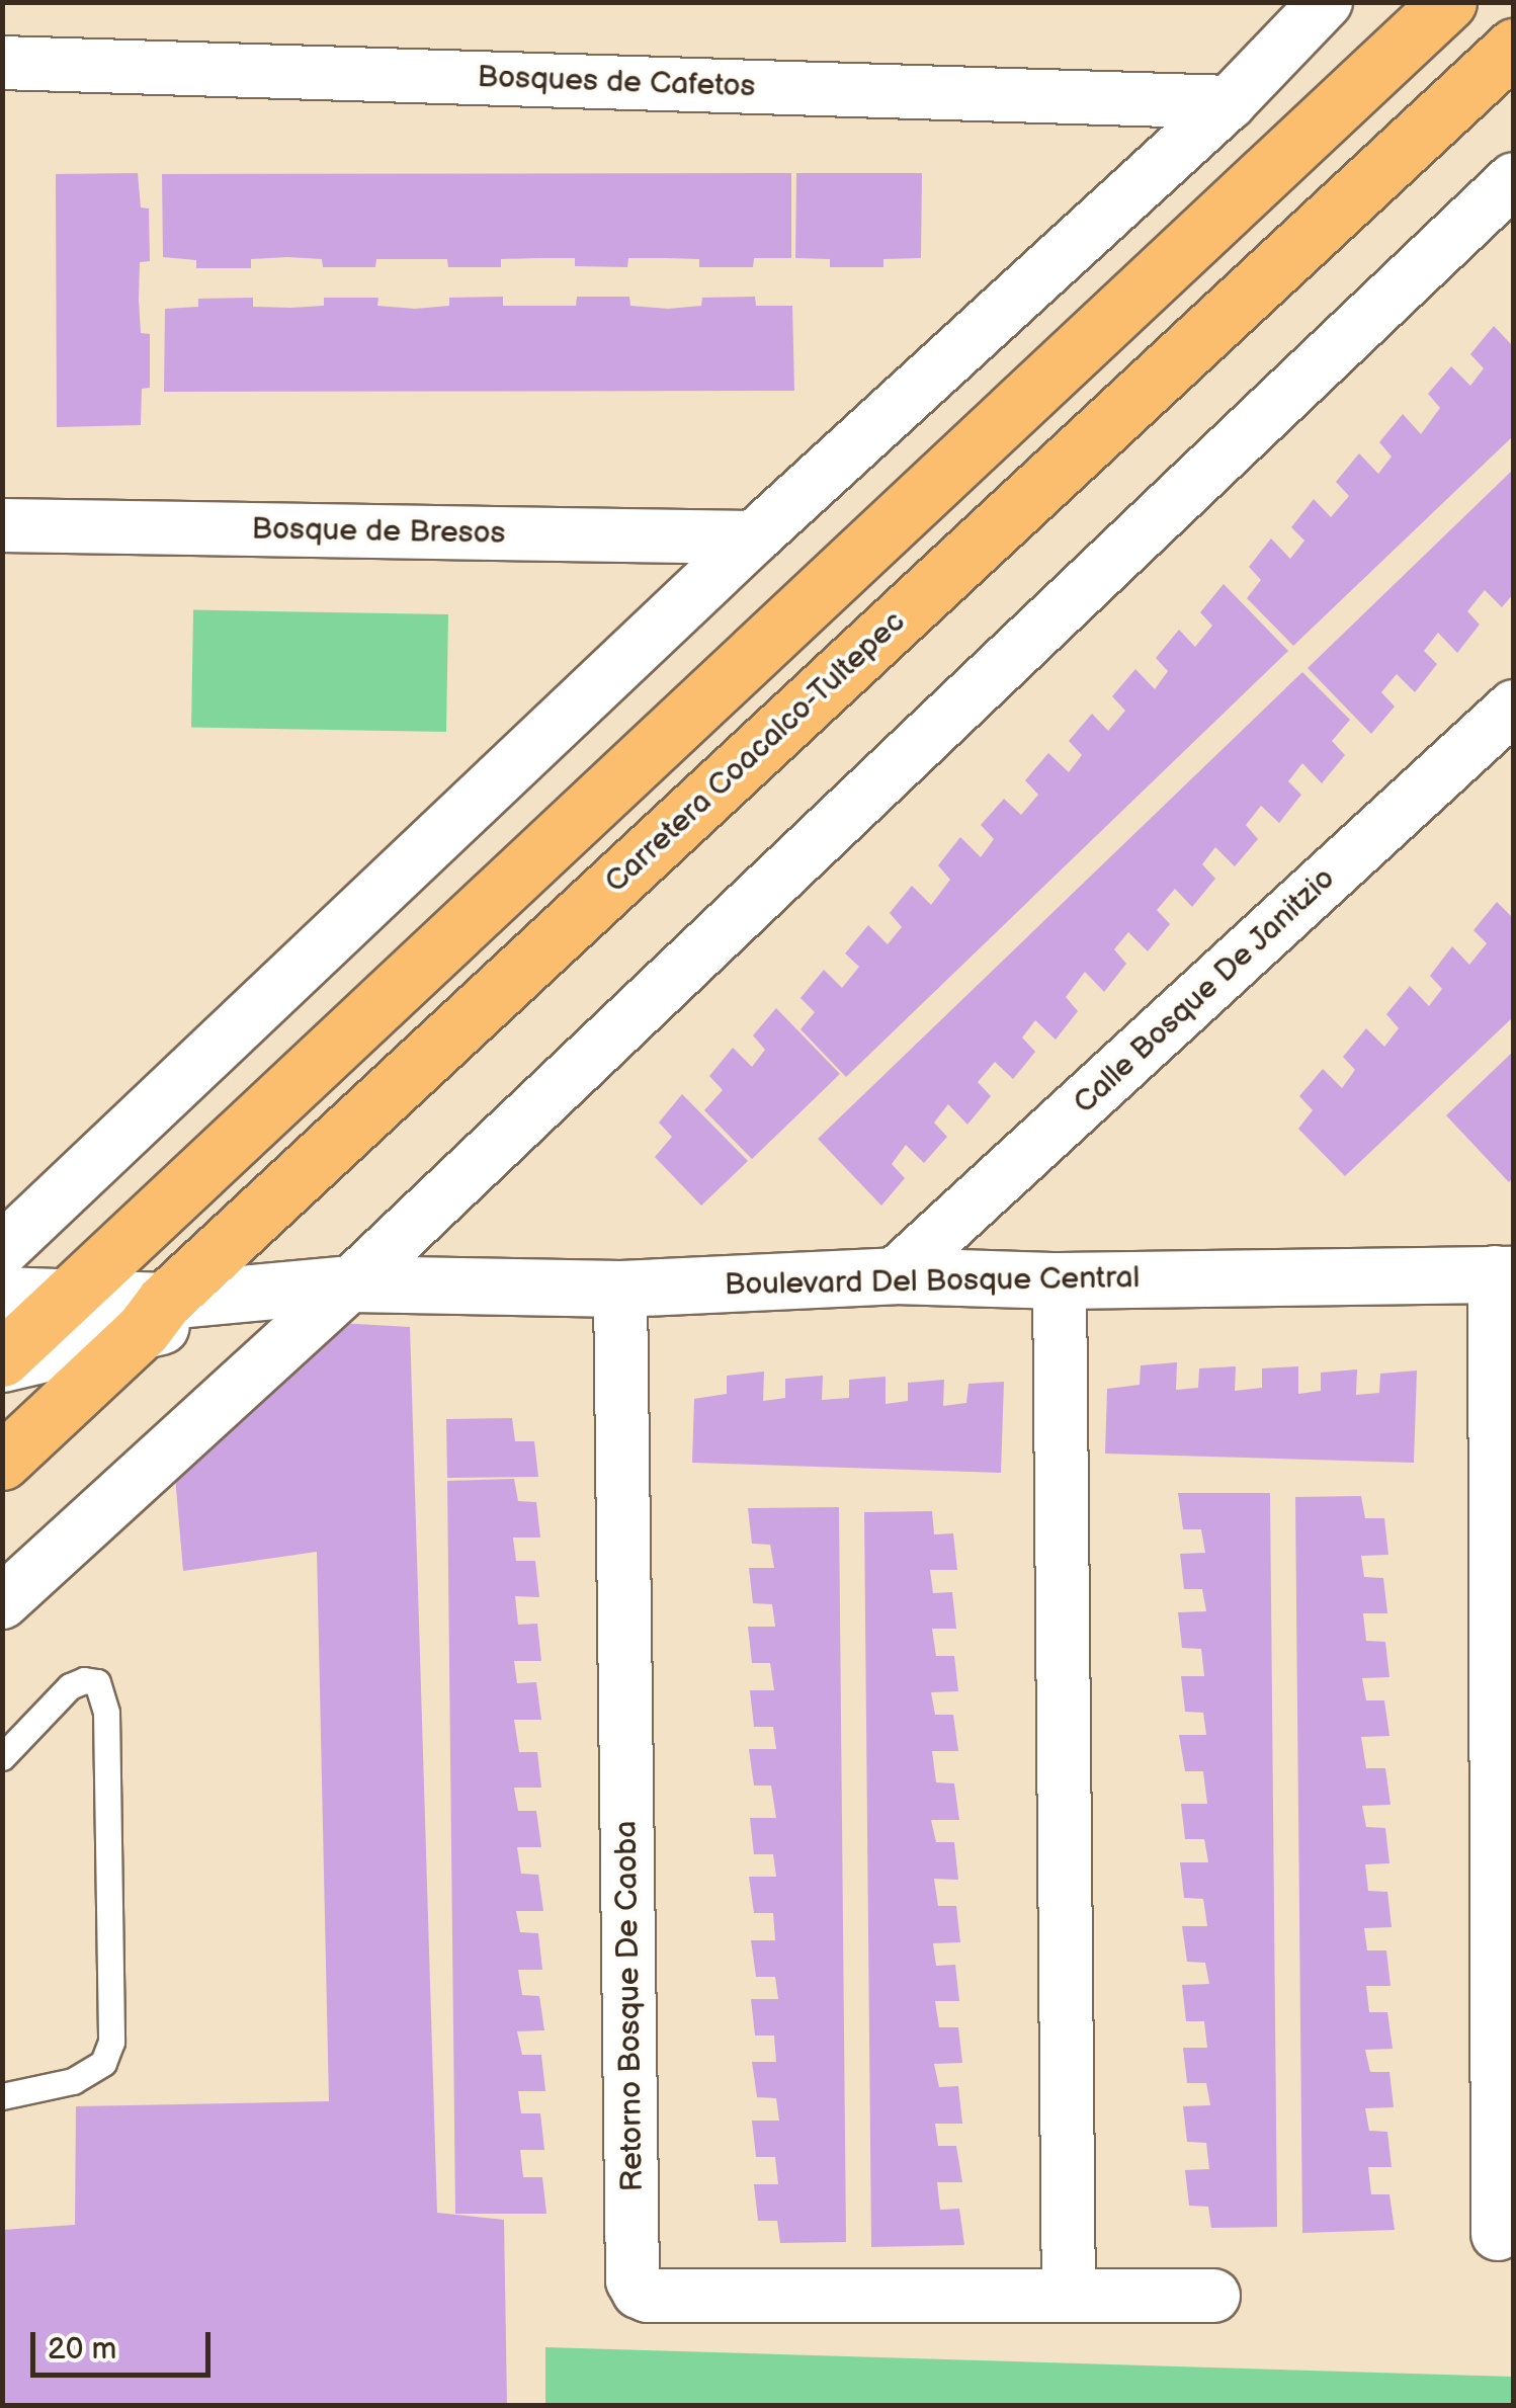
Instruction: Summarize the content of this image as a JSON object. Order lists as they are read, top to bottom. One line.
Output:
{"streets":{"main road":["Carretera Coacalco-Tultepec"],"street":["Bosques de Cafetos","Bosque de Bresos","Calle Bosque De Janitzio","Boulevard Del Bosque Central","Retorno Bosque De Caoba"]},"crossings":[["Carretera Coacalco-Tultepec","Boulevard Del Bosque Central"],["Calle Bosque De Janitzio","Boulevard Del Bosque Central"],["Boulevard Del Bosque Central","Retorno Bosque De Caoba"]],"scale_bar":"20 m"}
